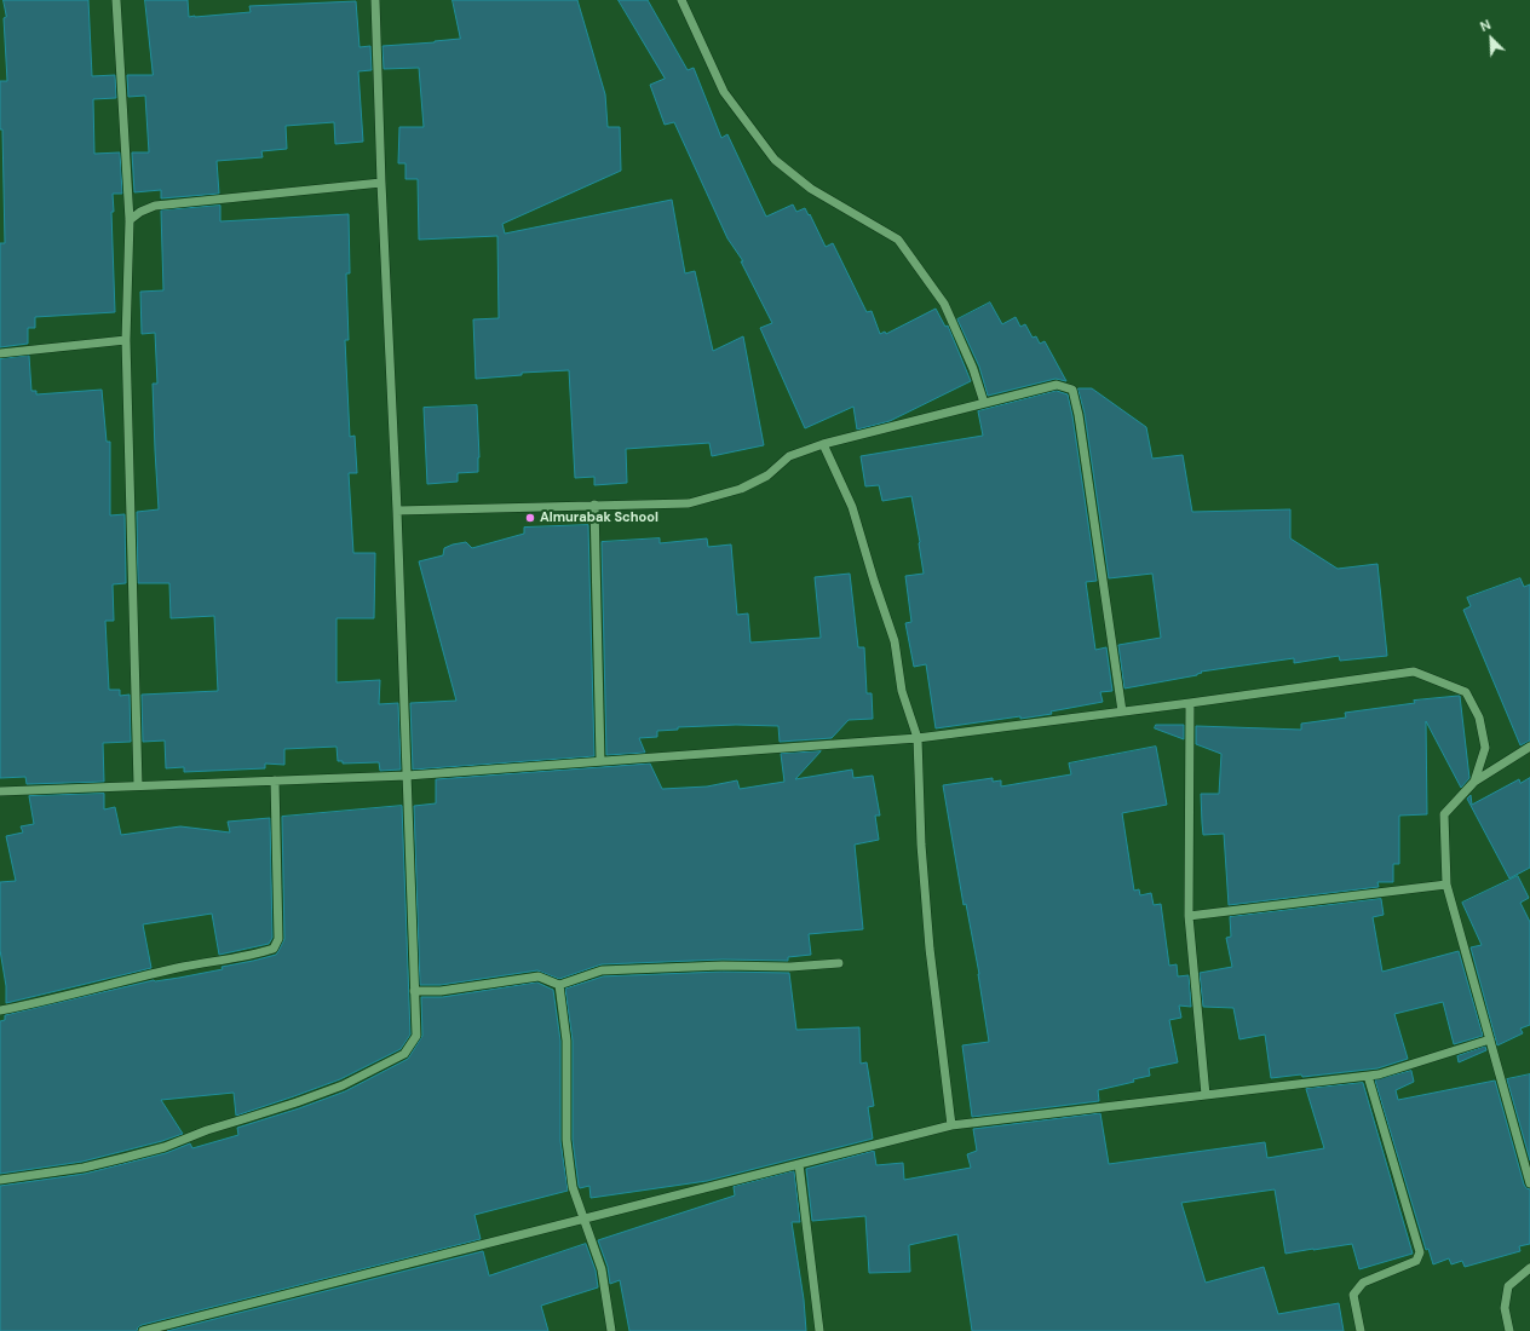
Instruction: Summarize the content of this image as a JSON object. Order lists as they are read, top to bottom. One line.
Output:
{"places":["Almurabak School"],"north":"top left"}
